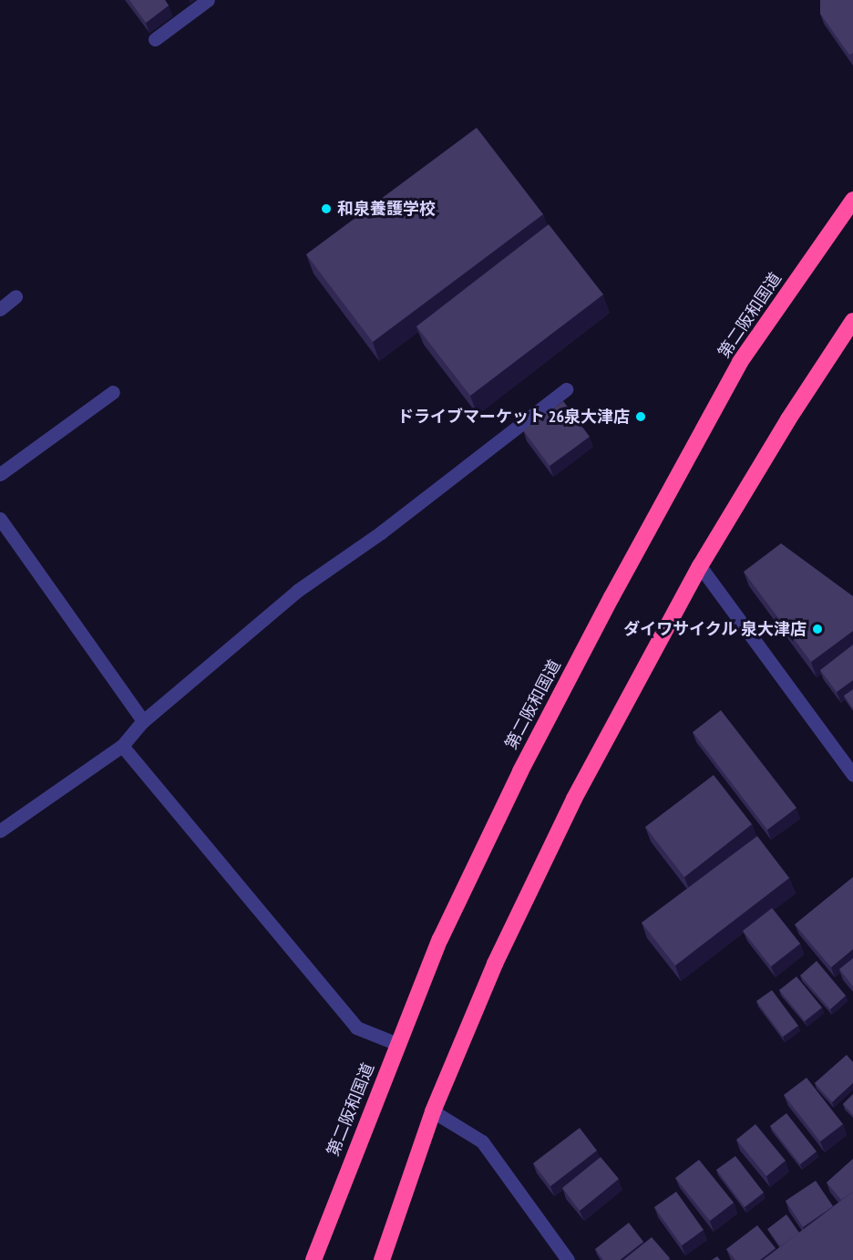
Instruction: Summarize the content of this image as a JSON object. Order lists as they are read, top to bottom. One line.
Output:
{"streets":{"highway":["第二阪和国道"]},"places":["和泉養護学校","ドライブマーケット 26泉大津店","ダイワサイクル 泉大津店"]}
